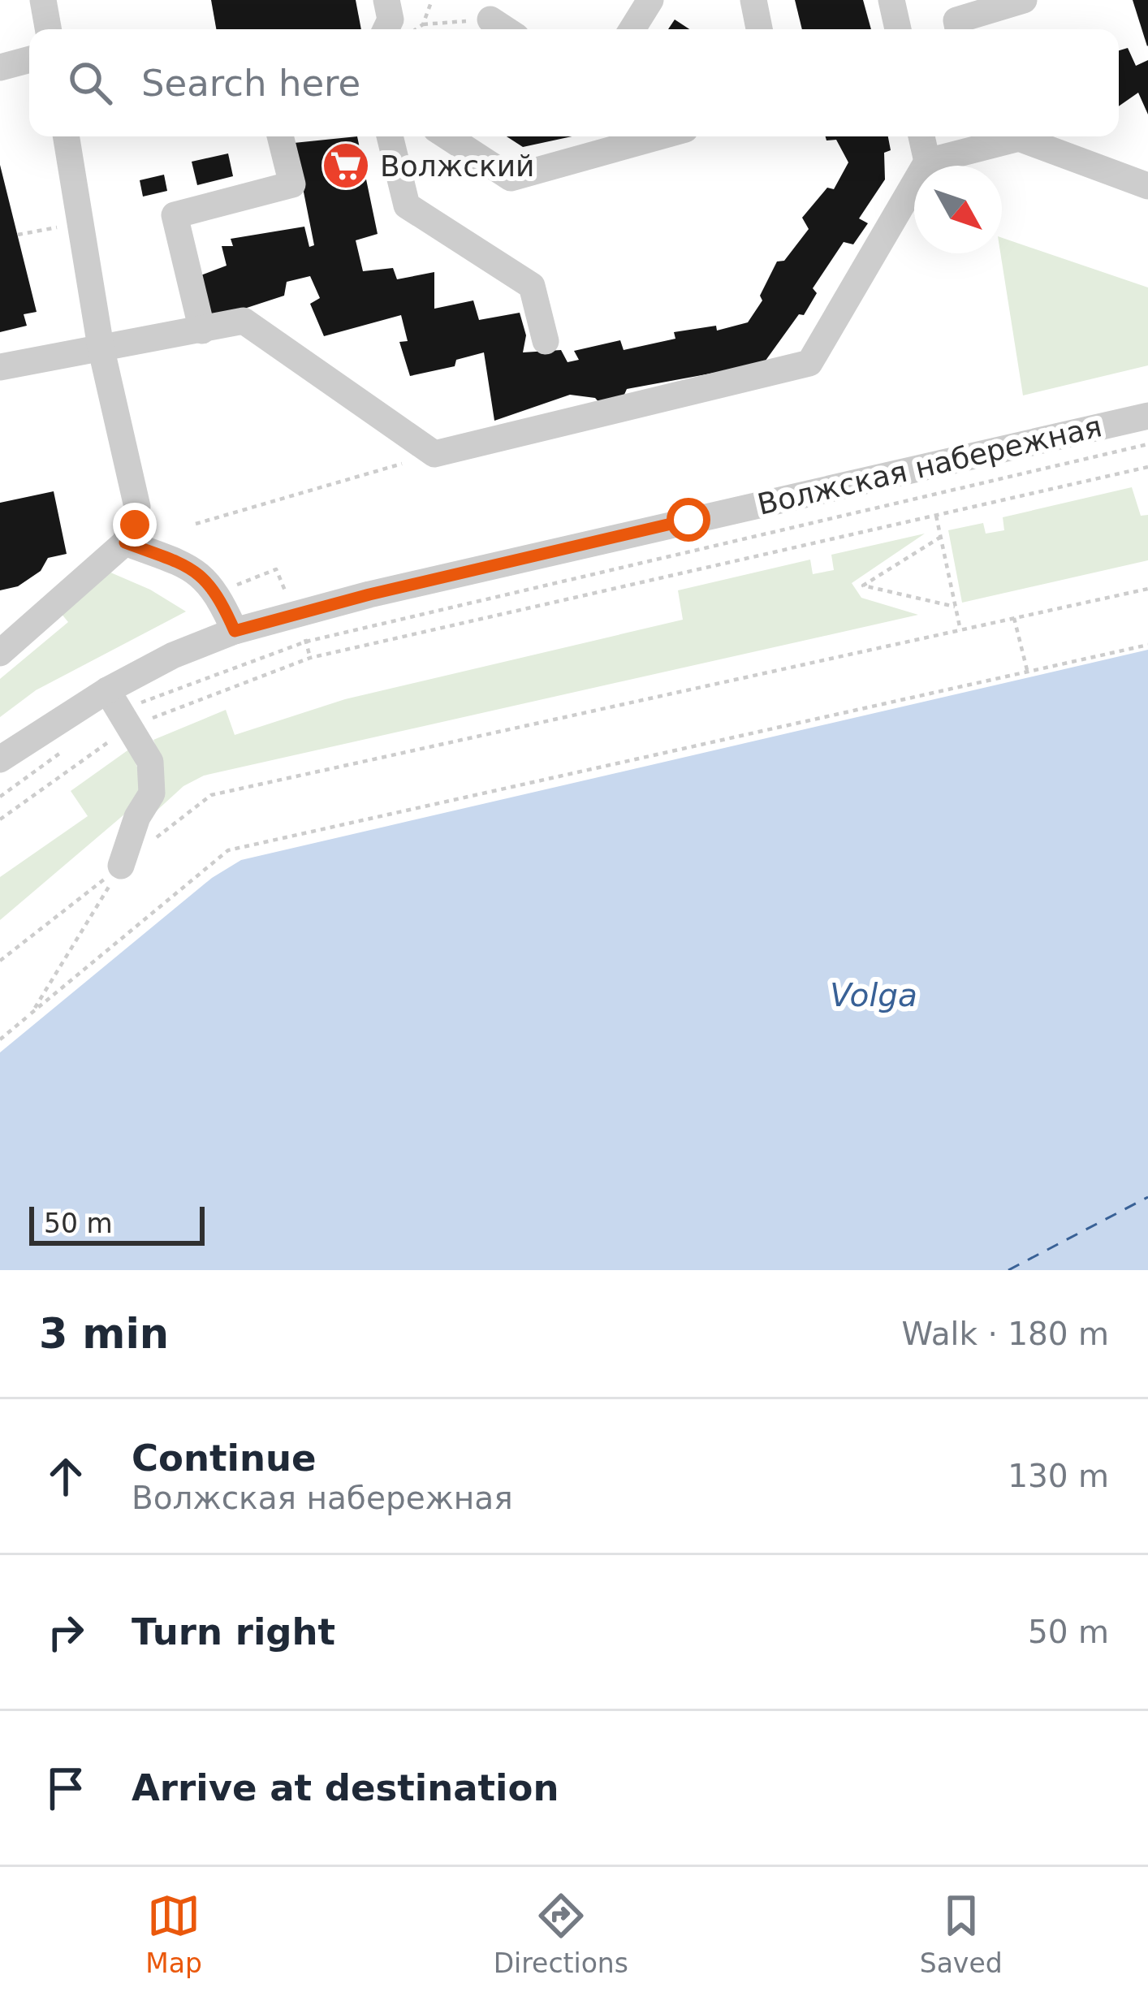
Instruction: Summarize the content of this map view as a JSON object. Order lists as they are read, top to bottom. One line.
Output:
{"streets":{"street":["Волжская набережная"]},"water":["Volga"],"places":{"supermarket":["Волжский"]},"scale_bar":"50 m","north":"bottom right","page":{"search":"Search here","scale":"50 m","heading":["3 min","Walk · 180 m"],"list":[["Continue","Волжская набережная","130 m"],["Turn right","50 m"],"Arrive at destination"],"nav":["Map","Directions","Saved"]}}
